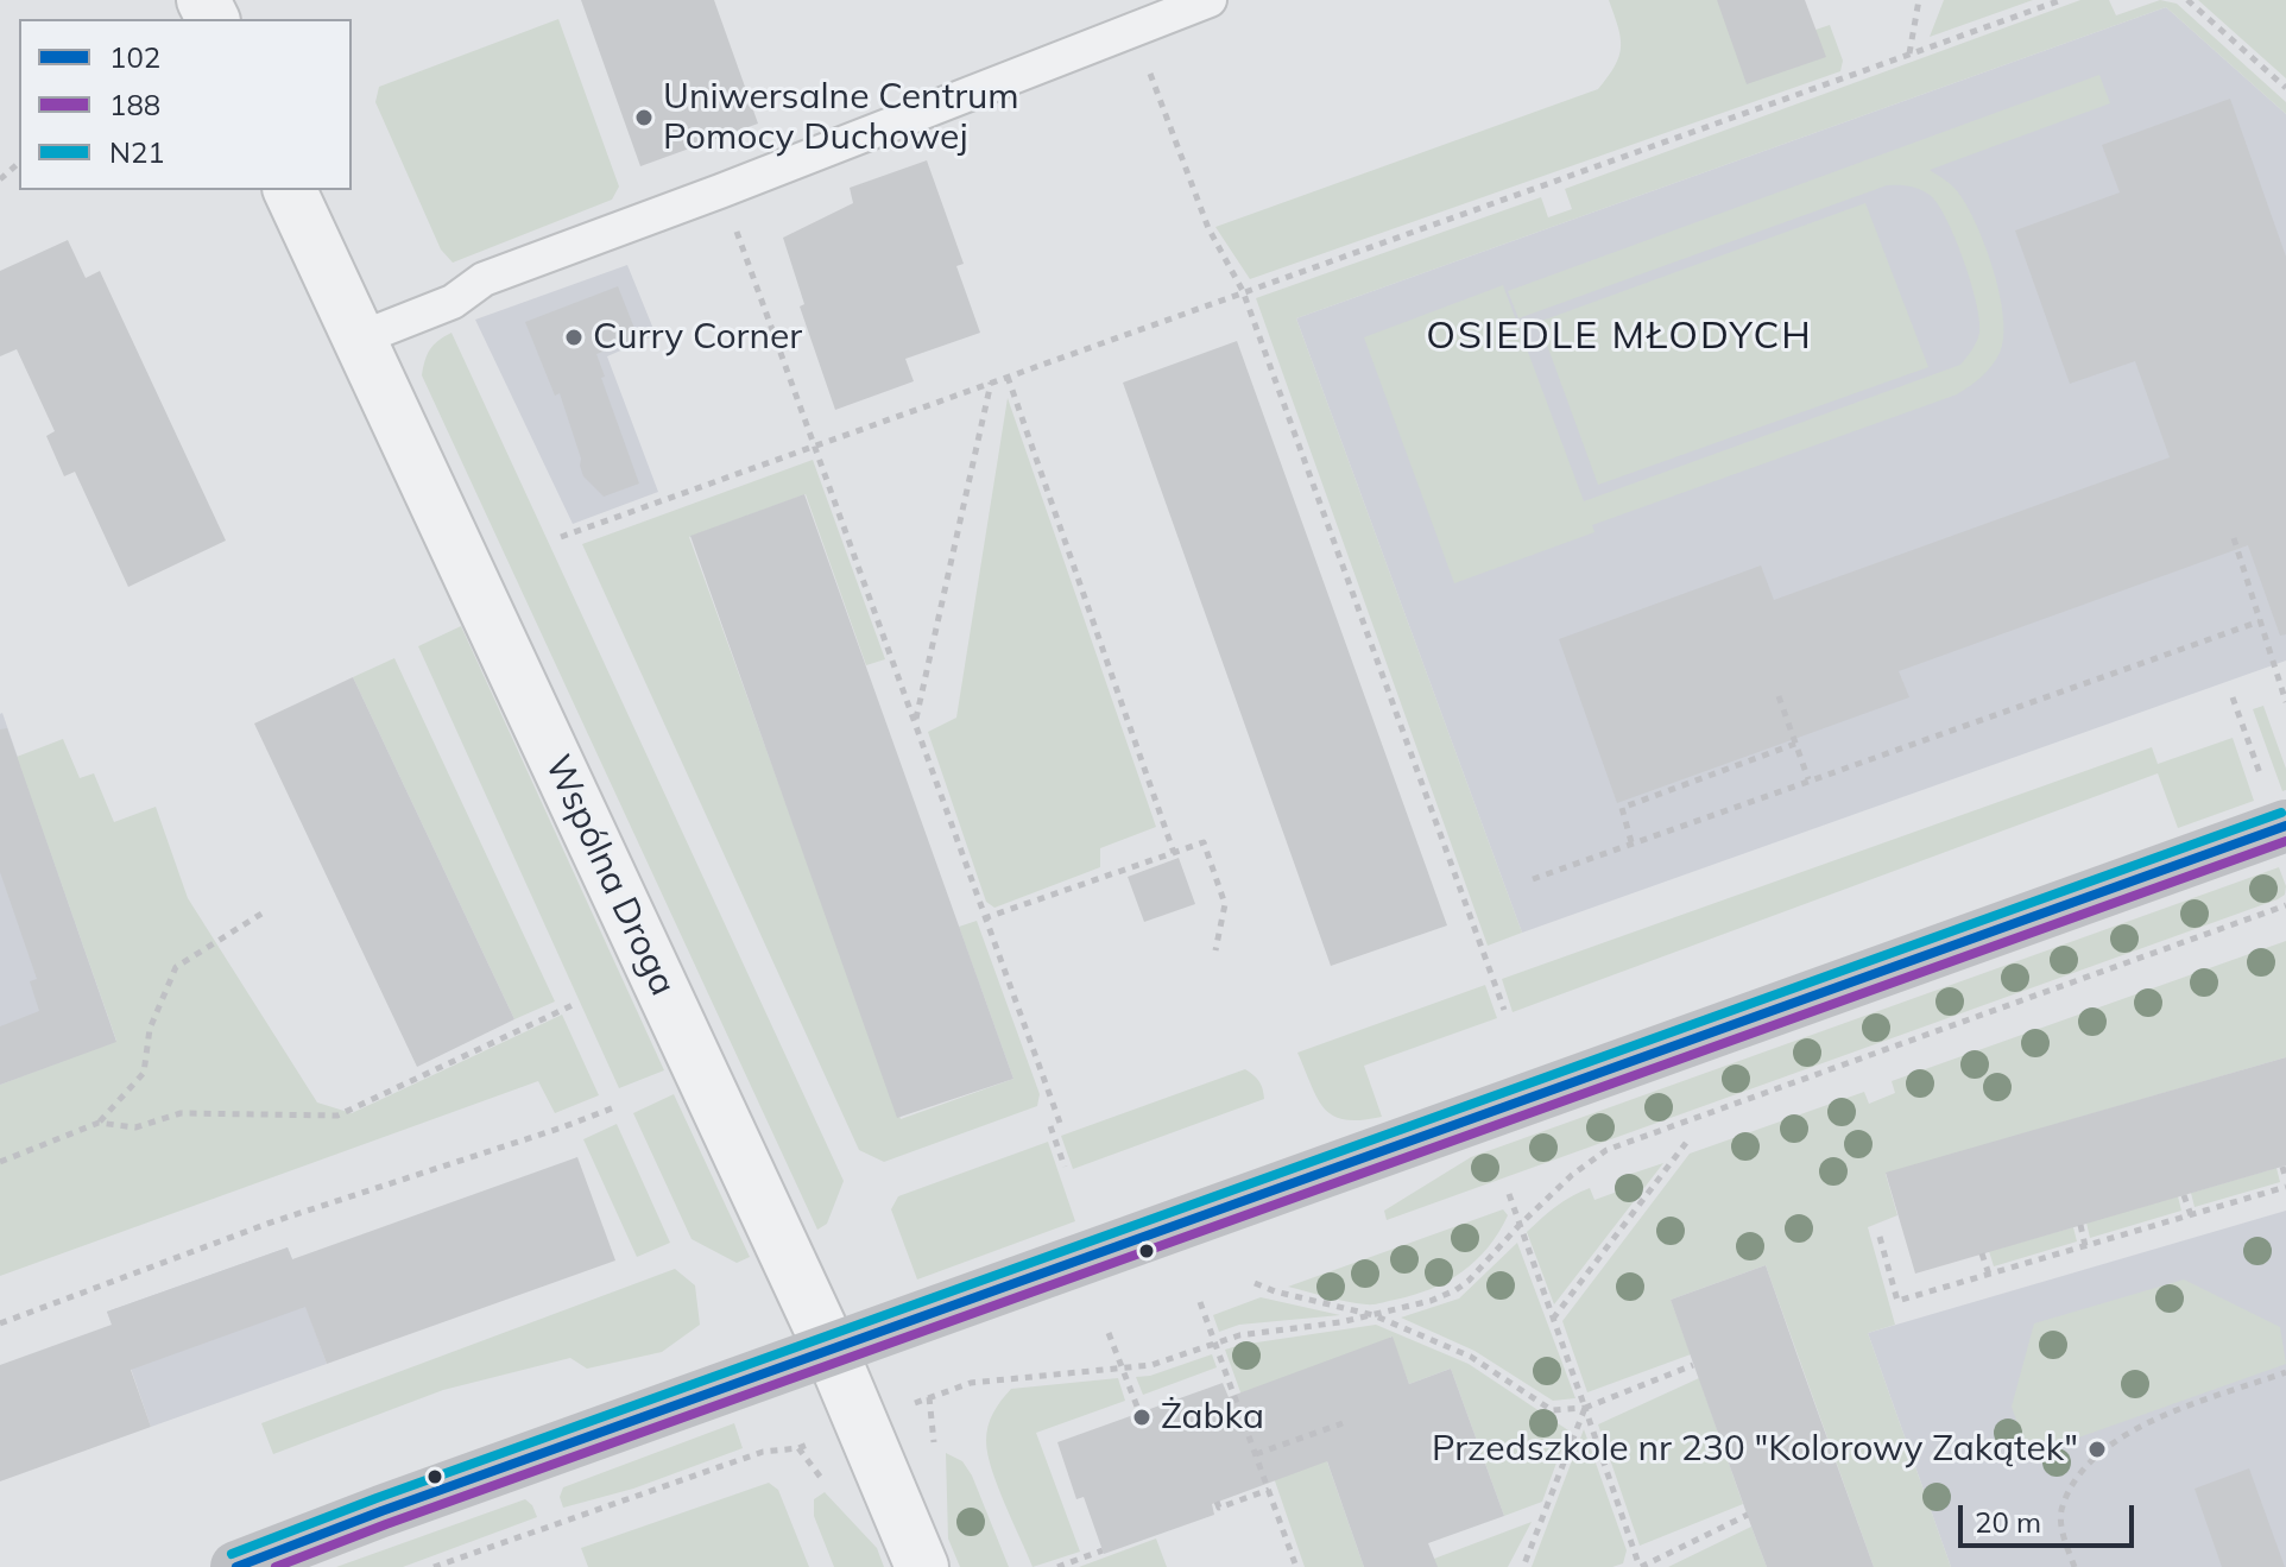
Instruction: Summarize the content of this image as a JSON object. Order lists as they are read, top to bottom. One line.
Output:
{"streets":{"street":["Wspólna Droga"]},"districts":["OSIEDLE MŁODYCH"],"places":["Uniwersalne Centrum Pomocy Duchowej","Curry Corner","Żabka","Przedszkole nr 230 \"Kolorowy Zakątek\""],"lines":["transit line N21","transit line 102","transit line 188"],"legend":["102","188","N21"],"scale_bar":"20 m"}
